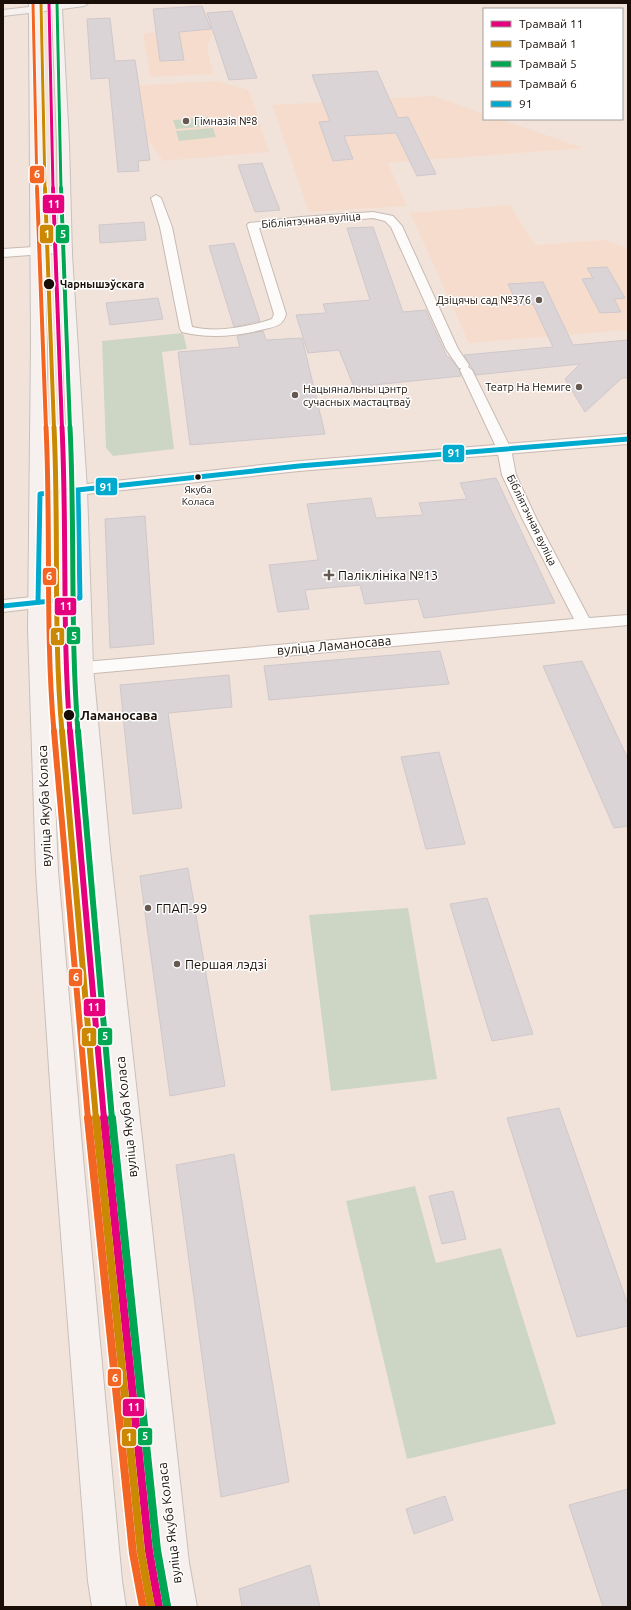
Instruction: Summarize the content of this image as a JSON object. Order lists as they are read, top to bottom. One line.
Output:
{"streets":{"main road":["вуліца Якуба Коласа"],"street":["Бібліятэчная вуліца","вуліца Ламаносава"]},"crossings":[["Бібліятэчная вуліца","вуліца Ламаносава"],["вуліца Ламаносава","вуліца Якуба Коласа"]],"places":{"other":["Гімназія №8","Чарнышэўскага","Дзіцячы сад №376","Театр На Немиге","Нацыянальны цэнтр сучасных мастацтваў","Якуба Коласа","Ламаносава","ГПАП-99","Першая лэдзі"],"health":["Паліклініка №13"]},"lines":["tram line 11","tram line 1","tram line 5","tram line 6","transit line 91"],"legend":["Трамвай 11","Трамвай 1","Трамвай 5","Трамвай 6","91"]}
